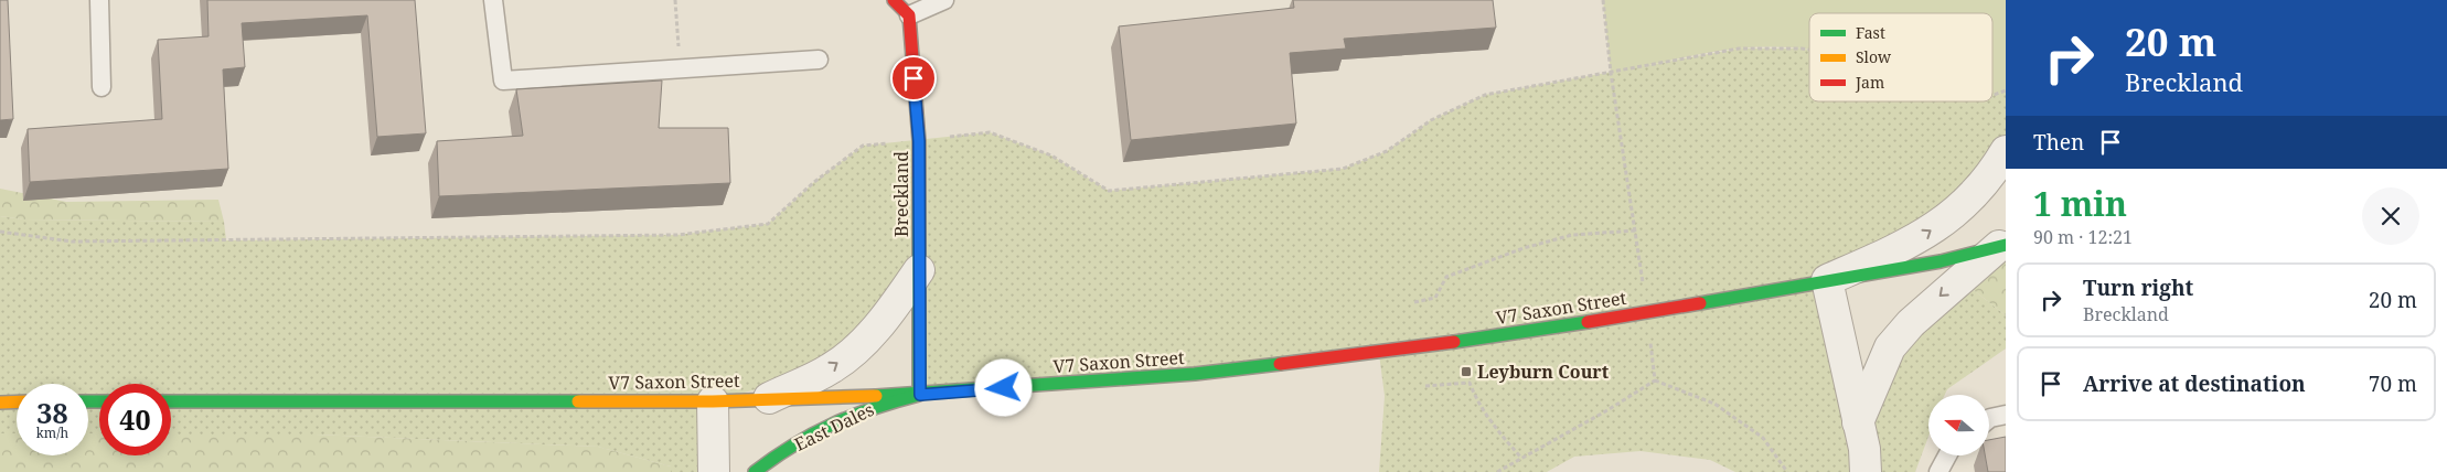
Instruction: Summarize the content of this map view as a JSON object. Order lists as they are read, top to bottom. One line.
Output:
{"streets":{"street":["Breckland","V7 Saxon Street","East Dales"]},"crossings":[["Breckland","V7 Saxon Street"],["Breckland","East Dales"],["V7 Saxon Street","East Dales"]],"places":{"transit":["Leyburn Court"]},"legend":["Fast","Slow","Jam"],"north":"left","page":{"turn":["20 m","Breckland"],"then":"Then","heading":["1 min","90 m · 12:21"],"list":[{"name":"Turn right","note":"Breckland","value":"20 m"},{"name":"Arrive at destination","value":"70 m"}],"speed":"38 km/h","limit":"40"}}
